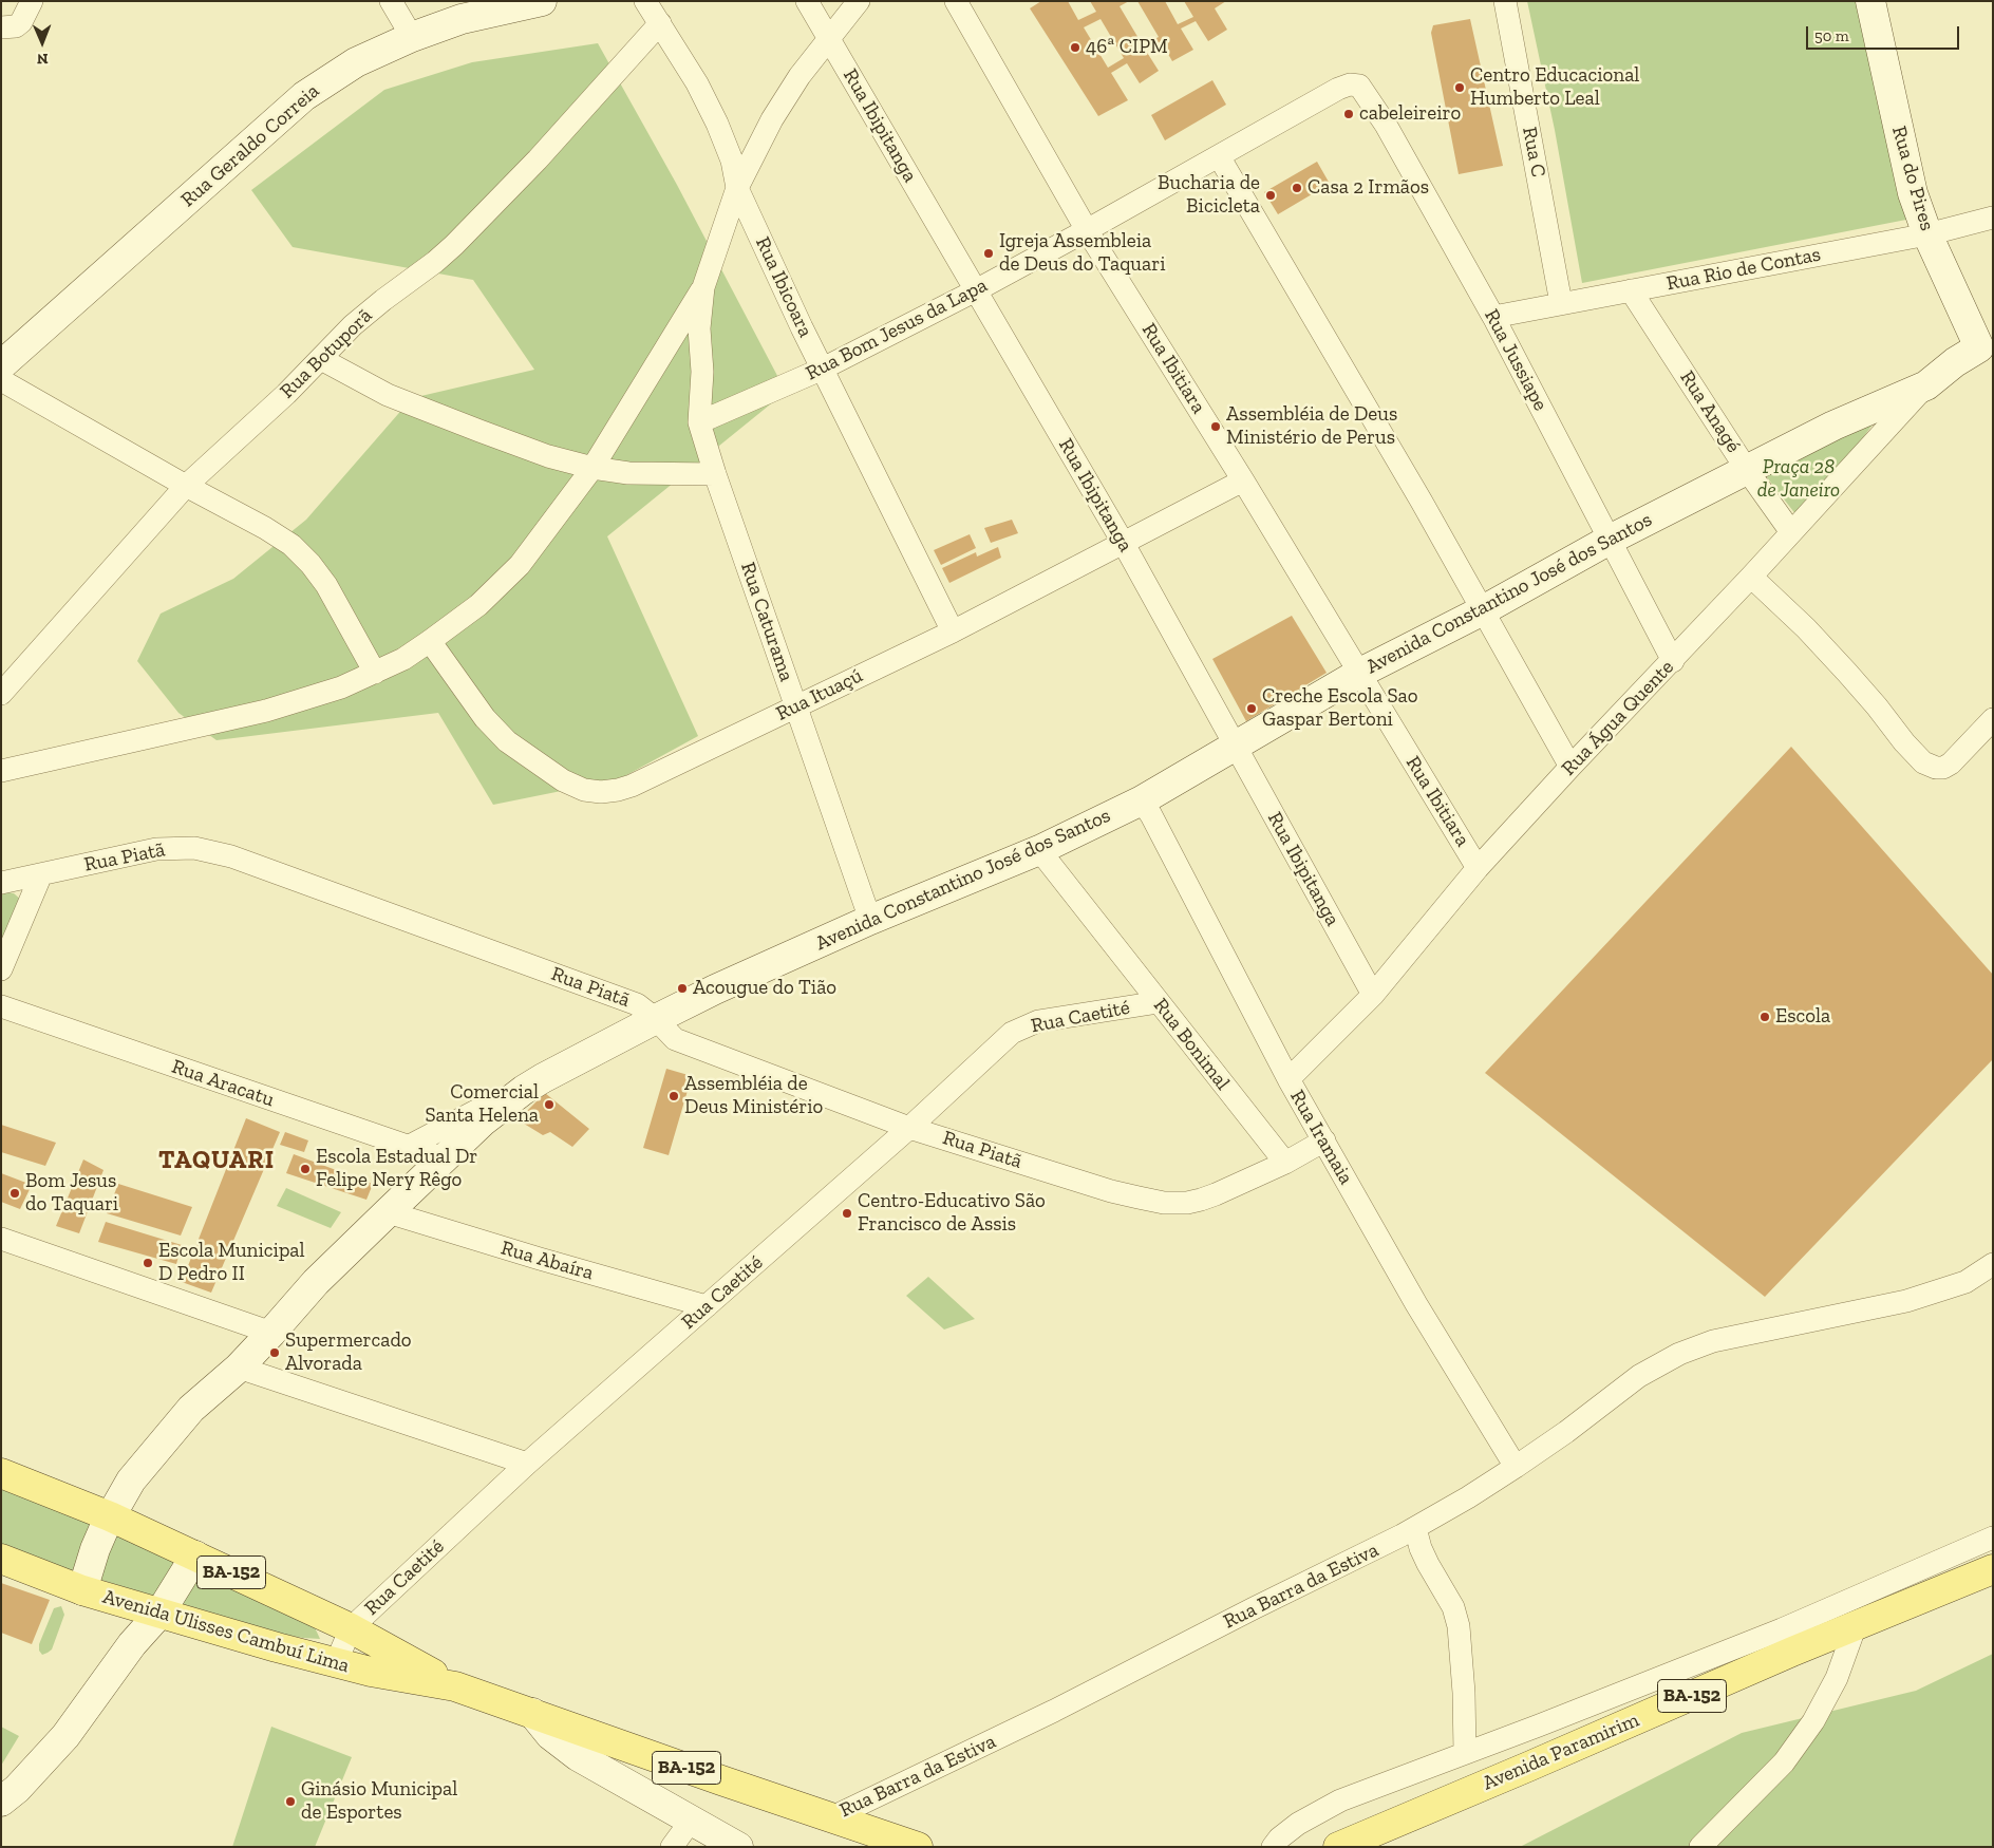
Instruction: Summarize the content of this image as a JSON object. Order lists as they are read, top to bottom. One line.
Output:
{"streets":{"main road":["BA-152","Avenida Ulisses Cambuí Lima","Avenida Paramirim"],"street":["Rua Ibipitanga","Rua Geraldo Correia","Rua C","Rua do Pires","Rua Rio de Contas","Rua Ibicoara","Rua Bom Jesus da Lapa","Rua Botuporã","Rua Jussiape","Rua Ibitiara","Rua Anagé","Avenida Constantino José dos Santos","Rua Caturama","Rua Ituaçú","Rua Água Quente","Rua Piatã","Rua Caetité","Rua Bonimal","Rua Aracatu","Rua Iramaia","Rua Abaíra","Rua Barra da Estiva"]},"crossings":[["Rua Ibipitanga","Rua Bom Jesus da Lapa"],["Rua Ibipitanga","Avenida Constantino José dos Santos"],["Rua Ibipitanga","Rua Ituaçú"],["Rua Ibipitanga","Rua Água Quente"],["Rua C","Rua Rio de Contas"],["Rua do Pires","Rua Rio de Contas"],["Rua do Pires","Rua Água Quente"],["Rua Rio de Contas","Rua Jussiape"],["Rua Rio de Contas","Rua Anagé"],["Rua Ibicoara","Rua Bom Jesus da Lapa"],["Rua Ibicoara","Rua Botuporã"],["Rua Ibicoara","Rua Ituaçú"],["Rua Bom Jesus da Lapa","Rua Jussiape"],["Rua Bom Jesus da Lapa","Rua Ibitiara"],["Rua Bom Jesus da Lapa","Rua Caturama"],["Rua Jussiape","Avenida Constantino José dos Santos"],["Rua Jussiape","Rua Água Quente"],["Rua Ibitiara","Avenida Constantino José dos Santos"],["Rua Ibitiara","Rua Ituaçú"],["Rua Ibitiara","Rua Água Quente"],["Rua Anagé","Avenida Constantino José dos Santos"],["Rua Anagé","Rua Água Quente"],["Avenida Constantino José dos Santos","Rua Caturama"],["Avenida Constantino José dos Santos","Rua Água Quente"],["Avenida Constantino José dos Santos","Rua Piatã"],["Avenida Constantino José dos Santos","Rua Bonimal"],["Avenida Constantino José dos Santos","Rua Aracatu"],["Avenida Constantino José dos Santos","Rua Iramaia"],["Avenida Constantino José dos Santos","Rua Abaíra"],["Avenida Constantino José dos Santos","Avenida Ulisses Cambuí Lima"],["Rua Caturama","Rua Ituaçú"],["Rua Água Quente","Rua Iramaia"],["Rua Piatã","Rua Caetité"],["Rua Piatã","Rua Bonimal"],["Rua Piatã","Rua Iramaia"],["Rua Caetité","Rua Bonimal"],["Rua Caetité","Rua Abaíra"],["Rua Caetité","Avenida Ulisses Cambuí Lima"],["Rua Iramaia","Rua Barra da Estiva"],["Rua Barra da Estiva","Avenida Ulisses Cambuí Lima"]],"districts":["TAQUARI"],"parks":["Praça 28 de Janeiro"],"places":["46ª CIPM","Centro Educacional Humberto Leal","cabeleireiro","Casa 2 Irmãos","Bucharia de Bicicleta","Igreja Assembleia de Deus do Taquari","Assembléia de Deus Ministério de Perus","Creche Escola Sao Gaspar Bertoni","Acougue do Tião","Escola","Assembléia de Deus Ministério","Comercial Santa Helena","Escola Estadual Dr Felipe Nery Rêgo","Bom Jesus do Taquari","Centro-Educativo São Francisco de Assis","Escola Municipal D Pedro II","Supermercado Alvorada","Ginásio Municipal de Esportes"],"scale_bar":"50 m","north":"bottom"}
